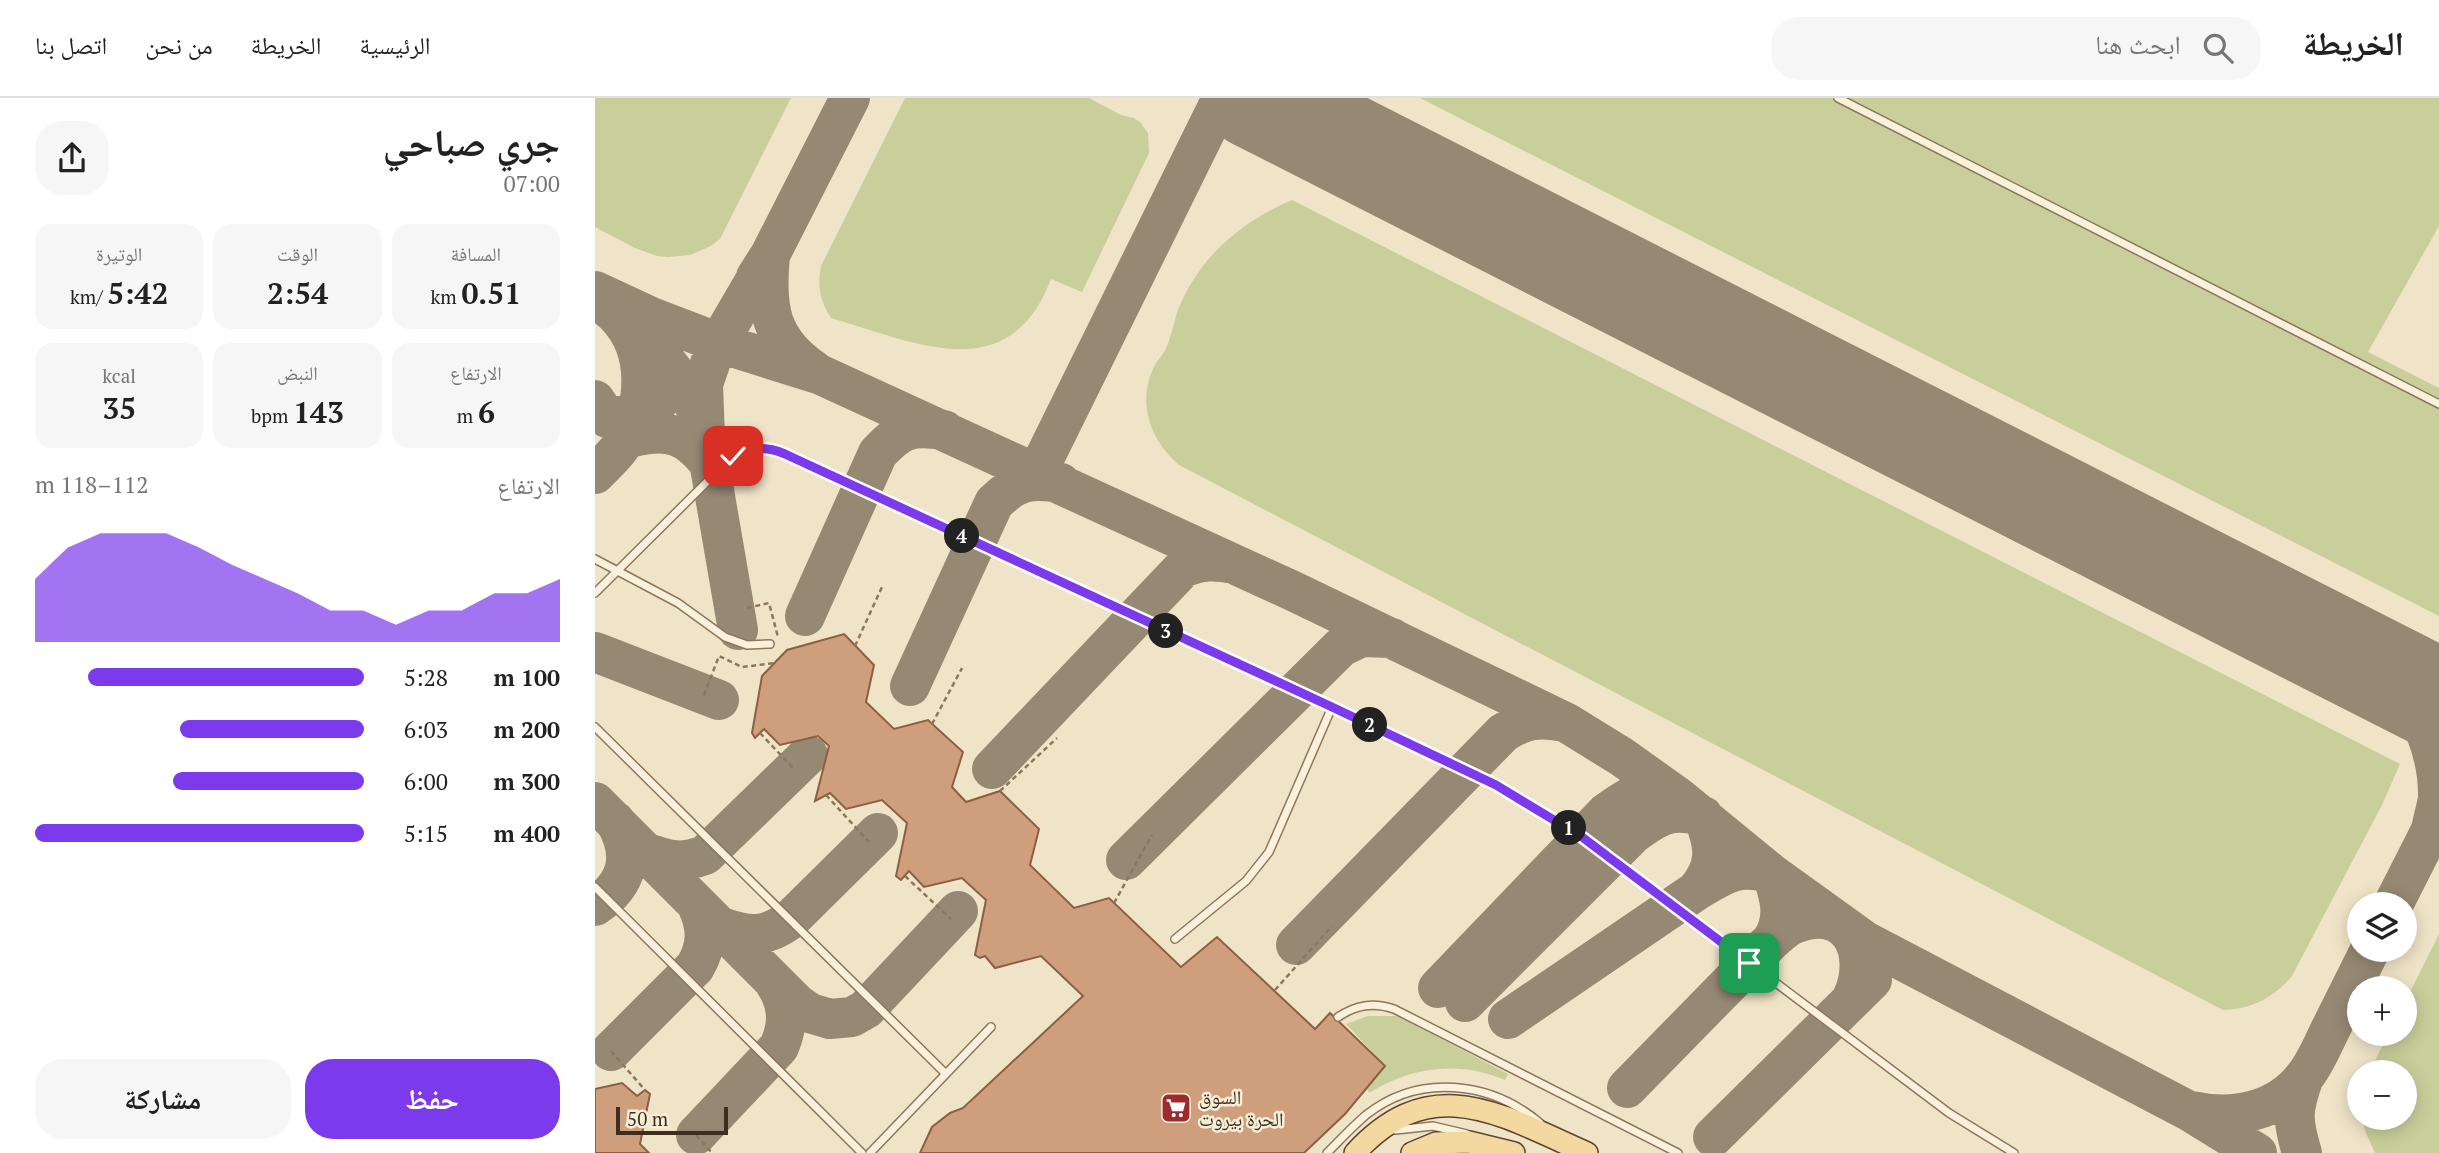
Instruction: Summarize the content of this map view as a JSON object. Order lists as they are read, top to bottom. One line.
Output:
{"places":{"supermarket":["السوق الحرة بيروت"]},"scale_bar":"50 m","page":{"header":"الخريطة","search":"ابحث هنا","nav":["الرئيسية","الخريطة","من نحن","اتصل بنا"],"heading":["جري صباحي","07:00"],"stats":[["المسافة","0.51 km"],["الوقت","2:54"],["الوتيرة","5:42 /km"],["الارتفاع","6 m"],["النبض","143 bpm"],["kcal","35"]],"chart":["الارتفاع","112–118 m"],"pins":["4","3","2","1"],"list":[{"name":"100 m","note":"5:28"},{"name":"200 m","note":"6:03"},{"name":"300 m","note":"6:00"},{"name":"400 m","note":"5:15"}],"map_buttons":["+","−"],"buttons":["حفظ","مشاركة"],"scale":"50 m"}}
